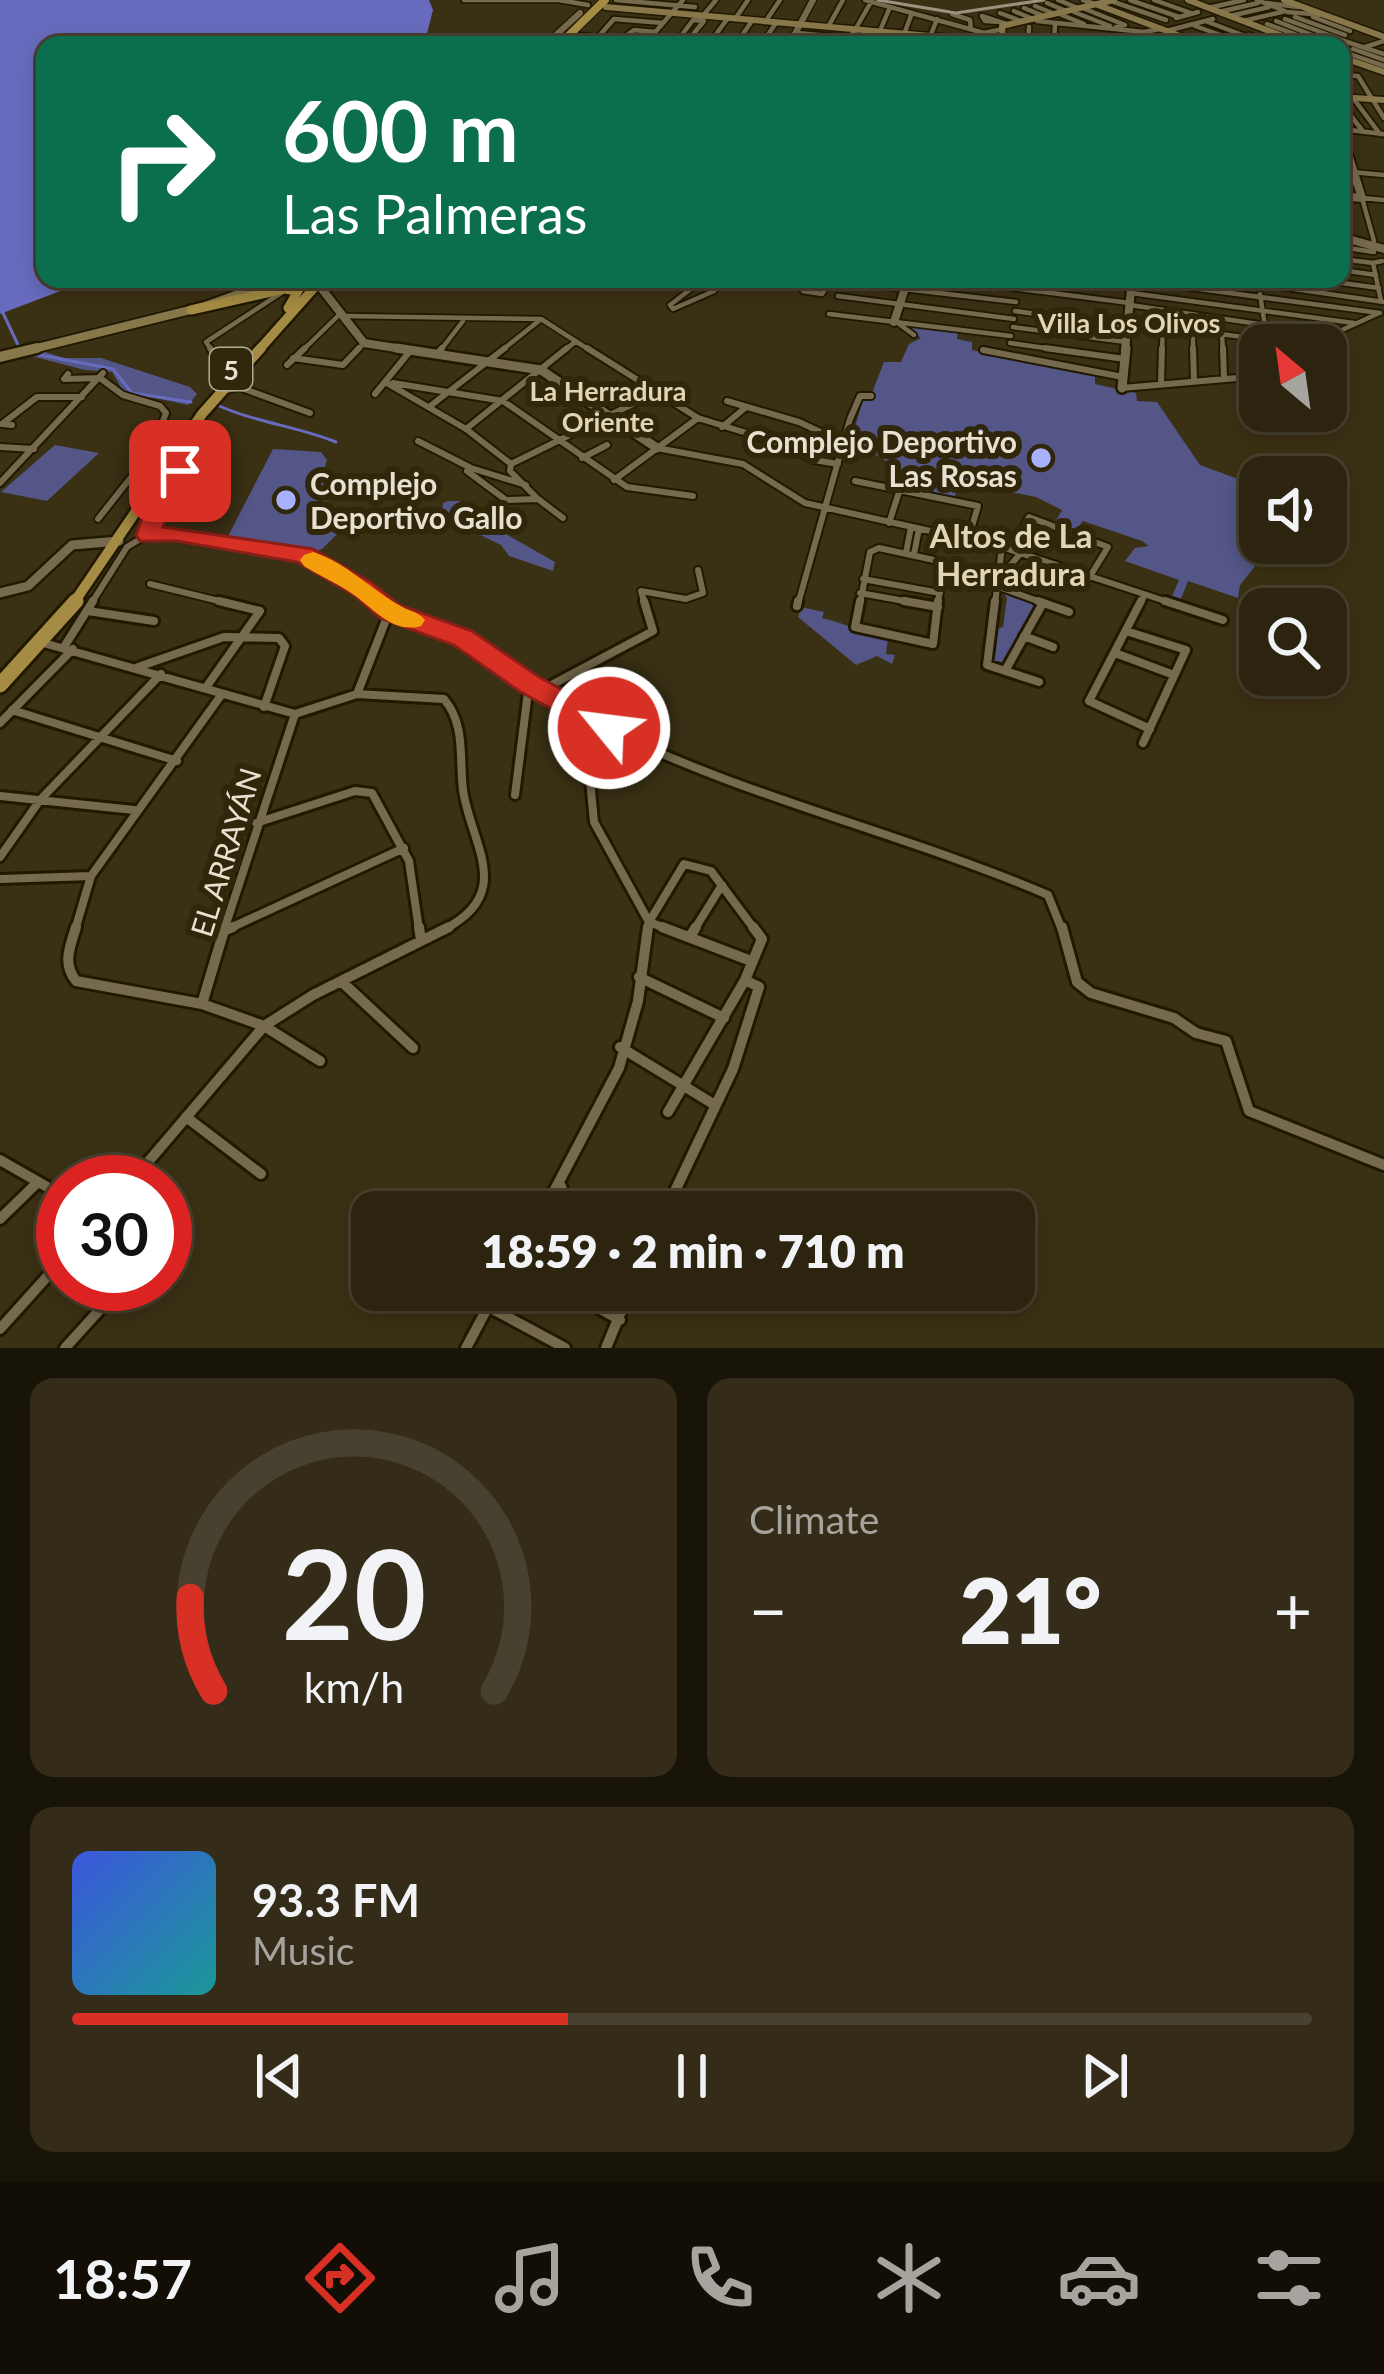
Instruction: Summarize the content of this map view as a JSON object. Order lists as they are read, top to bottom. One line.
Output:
{"streets":{"highway":["5"],"street":["EL ARRAYÁN"]},"districts":["Villa Los Olivos","La Herradura Oriente","Altos de La Herradura"],"places":["Complejo Deportivo Las Rosas","Complejo Deportivo Gallo"],"north":"top left","page":{"turn":["600 m","Las Palmeras"],"limit":"30","trip":"18:59 · 2 min · 710 m","tile":"Climate","heat":["−","21°","+"],"song":["93.3 FM","Music"],"tabs":"18:57","gauge":["20","km/h"]}}
